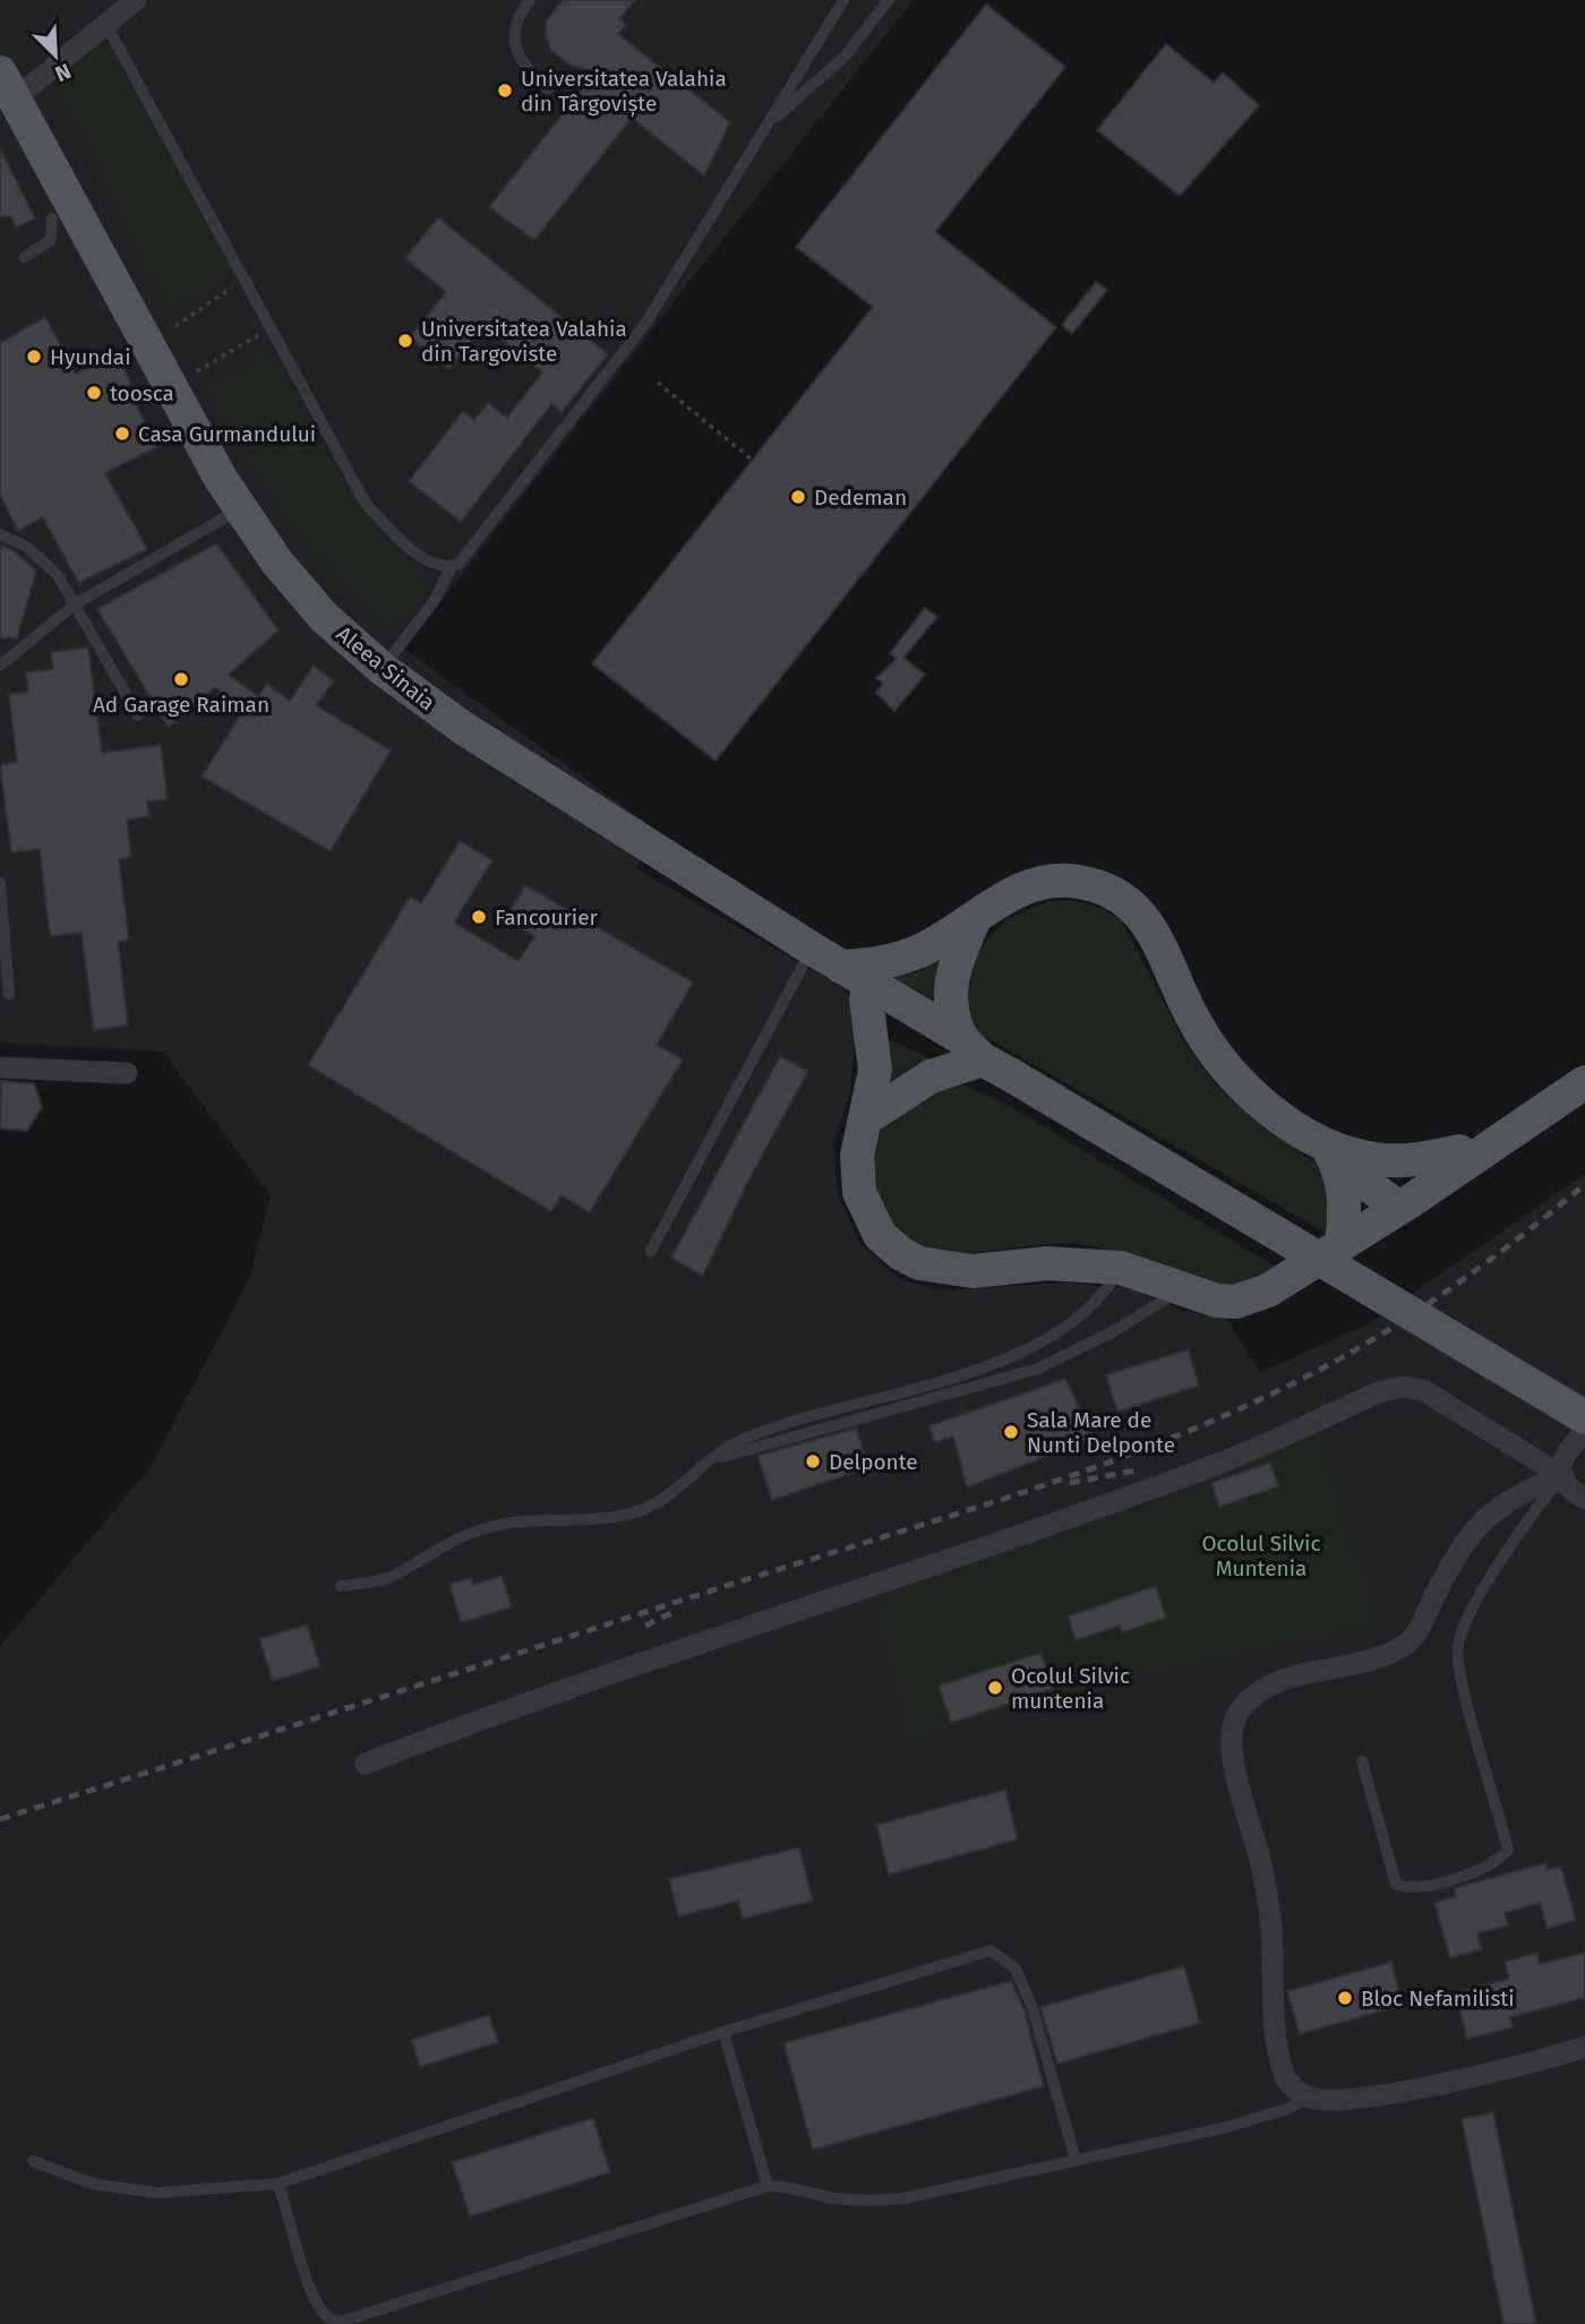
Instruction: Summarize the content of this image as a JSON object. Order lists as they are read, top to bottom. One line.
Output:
{"streets":{"main road":["Aleea Sinaia"]},"parks":["Ocolul Silvic Muntenia"],"places":["Universitatea Valahia din Târgoviște","Universitatea Valahia din Targoviste","Hyundai","toosca","Casa Gurmandului","Dedeman","Ad Garage Raiman","Fancourier","Sala Mare de Nunti Delponte","Delponte","Ocolul Silvic muntenia","Bloc Nefamilisti"],"north":"bottom right"}
